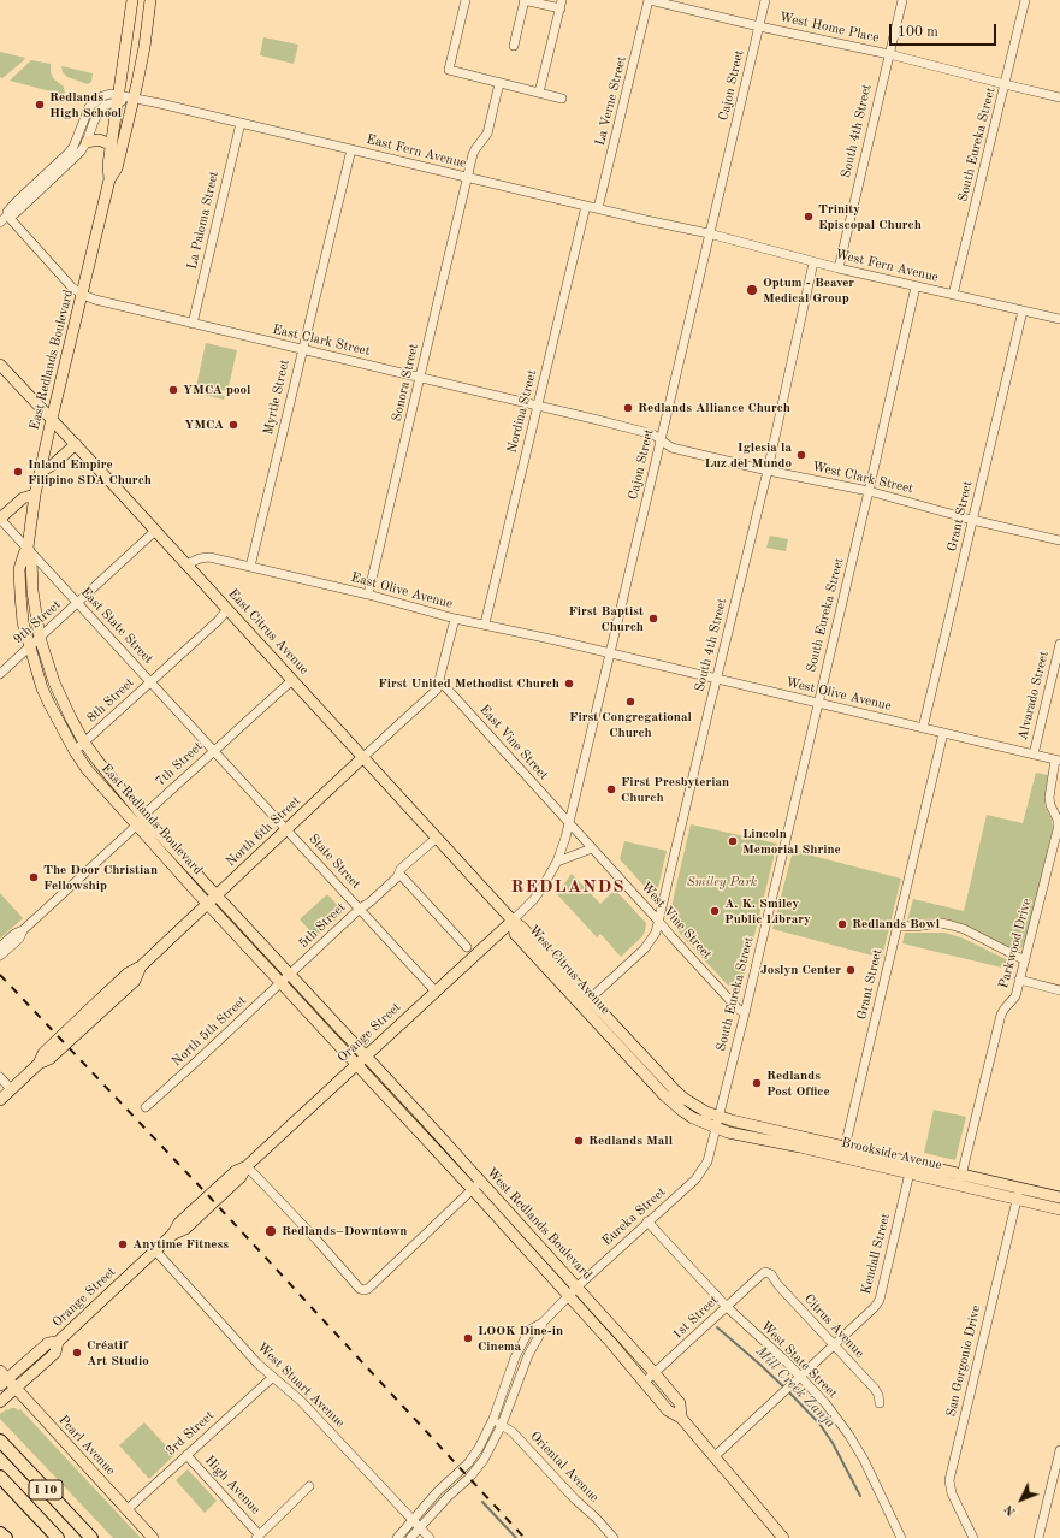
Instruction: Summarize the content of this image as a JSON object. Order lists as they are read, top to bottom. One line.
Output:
{"streets":{"highway":["I 10"],"main road":["East Redlands Boulevard","East Citrus Avenue","North 6th Street","West Citrus Avenue","Orange Street","Brookside Avenue","West Redlands Boulevard","Pearl Avenue"],"street":["West Home Place","Cajon Street","La Verne Street","South 4th Street","South Eureka Street","East Fern Avenue","La Paloma Street","West Fern Avenue","East Clark Street","Sonora Street","Myrtle Street","Nordina Street","West Clark Street","Grant Street","East Olive Avenue","9th Street","East State Street","West Olive Avenue","Alvarado Street","8th Street","East Vine Street","7th Street","State Street","West Vine Street","5th Street","Parkwood Drive","North 5th Street","Eureka Street","Kendall Street","1st Street","Citrus Avenue","West State Street","San Gorgonio Drive","West Stuart Avenue","3rd Street","Oriental Avenue","High Avenue"]},"crossings":[["West Home Place","Cajon Street"],["West Home Place","La Verne Street"],["West Home Place","South 4th Street"],["West Home Place","South Eureka Street"],["Cajon Street","East Fern Avenue"],["Cajon Street","West Fern Avenue"],["Cajon Street","East Clark Street"],["Cajon Street","West Clark Street"],["Cajon Street","East Olive Avenue"],["Cajon Street","East Citrus Avenue"],["Cajon Street","West Olive Avenue"],["Cajon Street","East Vine Street"],["Cajon Street","West Vine Street"],["Cajon Street","West Citrus Avenue"],["Cajon Street","Orange Street"],["La Verne Street","East Fern Avenue"],["South 4th Street","West Fern Avenue"],["South 4th Street","West Clark Street"],["South 4th Street","West Olive Avenue"],["South 4th Street","West Vine Street"],["South 4th Street","West Citrus Avenue"],["South Eureka Street","West Fern Avenue"],["South Eureka Street","West Clark Street"],["South Eureka Street","West Olive Avenue"],["South Eureka Street","West Vine Street"],["South Eureka Street","West Citrus Avenue"],["South Eureka Street","Brookside Avenue"],["South Eureka Street","Eureka Street"],["East Fern Avenue","La Paloma Street"],["East Fern Avenue","West Fern Avenue"],["East Fern Avenue","East Redlands Boulevard"],["East Fern Avenue","Sonora Street"],["East Fern Avenue","Myrtle Street"],["East Fern Avenue","Nordina Street"],["La Paloma Street","East Clark Street"],["West Fern Avenue","Grant Street"],["East Clark Street","East Redlands Boulevard"],["East Clark Street","Sonora Street"],["East Clark Street","Myrtle Street"],["East Clark Street","Nordina Street"],["East Clark Street","West Clark Street"],["East Redlands Boulevard","9th Street"],["East Redlands Boulevard","East State Street"],["East Redlands Boulevard","East Citrus Avenue"],["East Redlands Boulevard","8th Street"],["East Redlands Boulevard","7th Street"],["East Redlands Boulevard","North 6th Street"],["East Redlands Boulevard","5th Street"],["East Redlands Boulevard","North 5th Street"],["East Redlands Boulevard","Orange Street"],["East Redlands Boulevard","West Redlands Boulevard"],["Sonora Street","East Olive Avenue"],["Myrtle Street","East Olive Avenue"],["Nordina Street","East Olive Avenue"],["West Clark Street","Grant Street"],["Grant Street","West Olive Avenue"],["Grant Street","Brookside Avenue"],["East Olive Avenue","East Citrus Avenue"],["East Olive Avenue","West Olive Avenue"],["9th Street","East State Street"],["9th Street","East Citrus Avenue"],["East State Street","8th Street"],["East State Street","7th Street"],["East State Street","State Street"],["East Citrus Avenue","8th Street"],["East Citrus Avenue","7th Street"],["East Citrus Avenue","North 6th Street"],["East Citrus Avenue","5th Street"],["East Citrus Avenue","West Citrus Avenue"],["East Citrus Avenue","Orange Street"],["West Olive Avenue","Alvarado Street"],["West Olive Avenue","Parkwood Drive"],["East Vine Street","West Vine Street"],["7th Street","State Street"],["North 6th Street","State Street"],["State Street","5th Street"],["State Street","Orange Street"],["5th Street","North 5th Street"],["Parkwood Drive","Brookside Avenue"],["West Citrus Avenue","Orange Street"],["West Citrus Avenue","Brookside Avenue"],["West Citrus Avenue","Eureka Street"],["Orange Street","West Redlands Boulevard"],["Orange Street","West Stuart Avenue"],["Orange Street","Pearl Avenue"],["Brookside Avenue","Eureka Street"],["Brookside Avenue","Kendall Street"],["Brookside Avenue","San Gorgonio Drive"],["Eureka Street","West Redlands Boulevard"],["Eureka Street","West State Street"],["Eureka Street","West Stuart Avenue"],["Eureka Street","Oriental Avenue"],["West Redlands Boulevard","Kendall Street"],["West Redlands Boulevard","1st Street"],["Kendall Street","Citrus Avenue"],["Kendall Street","West State Street"],["1st Street","Citrus Avenue"],["1st Street","West State Street"],["West Stuart Avenue","3rd Street"],["3rd Street","Pearl Avenue"],["3rd Street","High Avenue"]],"districts":["REDLANDS"],"water":["Mill Creek Zanja"],"parks":["Smiley Park"],"places":["Redlands High School","Trinity Episcopal Church","Optum - Beaver Medical Group","YMCA pool","Redlands Alliance Church","YMCA","Iglesia la Luz del Mundo","Inland Empire Filipino SDA Church","First Baptist Church","First United Methodist Church","First Congregational Church","First Presbyterian Church","Lincoln Memorial Shrine","The Door Christian Fellowship","A. K. Smiley Public Library","Redlands Bowl","Joslyn Center","Redlands Post Office","Redlands Mall","Redlands–Downtown","Anytime Fitness","LOOK Dine-in Cinema","Créatif Art Studio"],"scale_bar":"100 m","north":"bottom left"}
